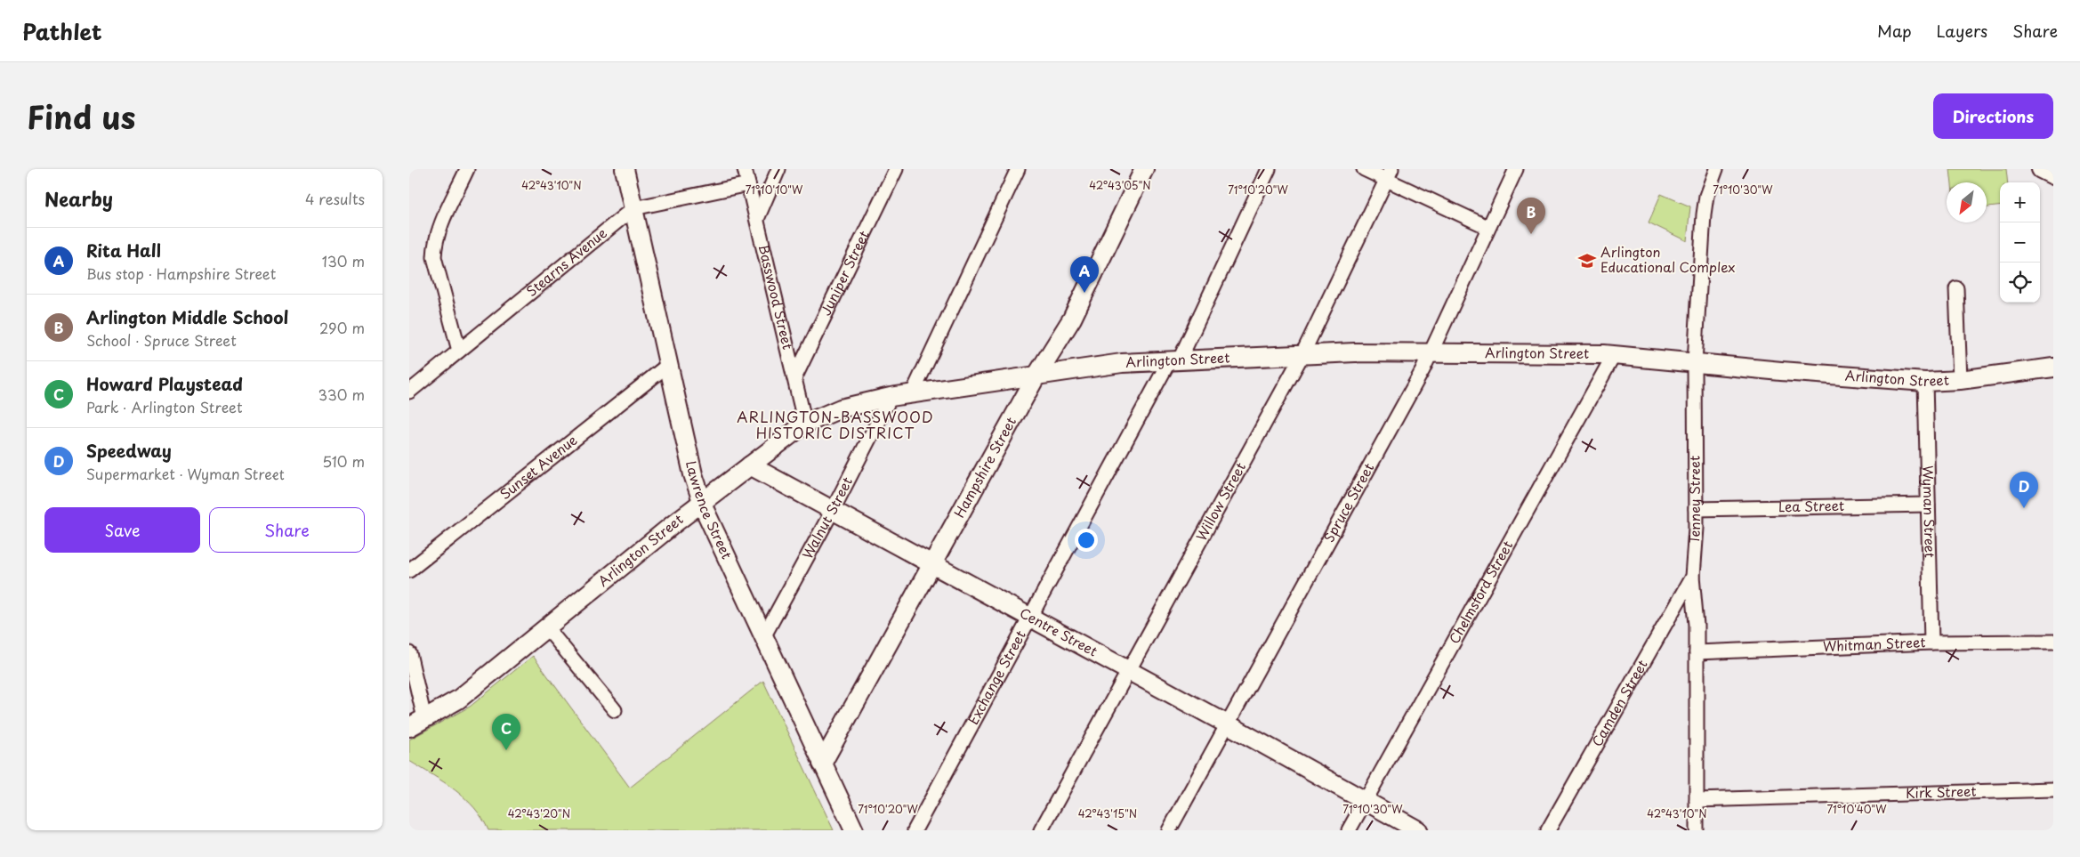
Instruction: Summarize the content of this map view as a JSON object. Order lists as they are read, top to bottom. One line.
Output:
{"streets":{"street":["Stearns Avenue","Juniper Street","Basswood Street","Arlington Street","Sunset Avenue","Hampshire Street","Tenney Street","Willow Street","Spruce Street","Lea Street","Lawrence Street","Wyman Street","Walnut Street","Chelmsford Street","Centre Street","Whitman Street","Exchange Street","Camden Street","Kirk Street"]},"crossings":[["Stearns Avenue","Basswood Street"],["Stearns Avenue","Lawrence Street"],["Juniper Street","Basswood Street"],["Basswood Street","Arlington Street"],["Arlington Street","Hampshire Street"],["Arlington Street","Tenney Street"],["Arlington Street","Willow Street"],["Arlington Street","Spruce Street"],["Arlington Street","Lawrence Street"],["Arlington Street","Wyman Street"],["Arlington Street","Walnut Street"],["Arlington Street","Chelmsford Street"],["Arlington Street","Centre Street"],["Arlington Street","Exchange Street"],["Sunset Avenue","Lawrence Street"],["Hampshire Street","Lawrence Street"],["Hampshire Street","Centre Street"],["Tenney Street","Lea Street"],["Tenney Street","Whitman Street"],["Tenney Street","Camden Street"],["Tenney Street","Kirk Street"],["Willow Street","Centre Street"],["Spruce Street","Centre Street"],["Lea Street","Wyman Street"],["Lawrence Street","Walnut Street"],["Wyman Street","Whitman Street"],["Walnut Street","Centre Street"],["Chelmsford Street","Centre Street"],["Centre Street","Exchange Street"]],"districts":["ARLINGTON-BASSWOOD HISTORIC DISTRICT"],"places":{"school or university":["Arlington Educational Complex"]},"north":"bottom left","page":{"header":"Pathlet","nav":["Map","Layers","Share"],"title":"Find us","buttons":["Directions",["Save","Share"]],"heading":["Nearby","4 results"],"map_buttons":["+","−"],"pins":["B","A","D","C"],"list":[{"mark":"A","name":"Rita Hall","note":"Bus stop · Hampshire Street","value":"130 m"},{"mark":"B","name":"Arlington Middle School","note":"School · Spruce Street","value":"290 m"},{"mark":"C","name":"Howard Playstead","note":"Park · Arlington Street","value":"330 m"},{"mark":"D","name":"Speedway","note":"Supermarket · Wyman Street","value":"510 m"}]},"coordinates":["42°43'10\"N","42°43'05\"N","71°10'10\"W","71°10'20\"W","71°10'30\"W","71°10'40\"W","42°43'20\"N","42°43'15\"N"]}
